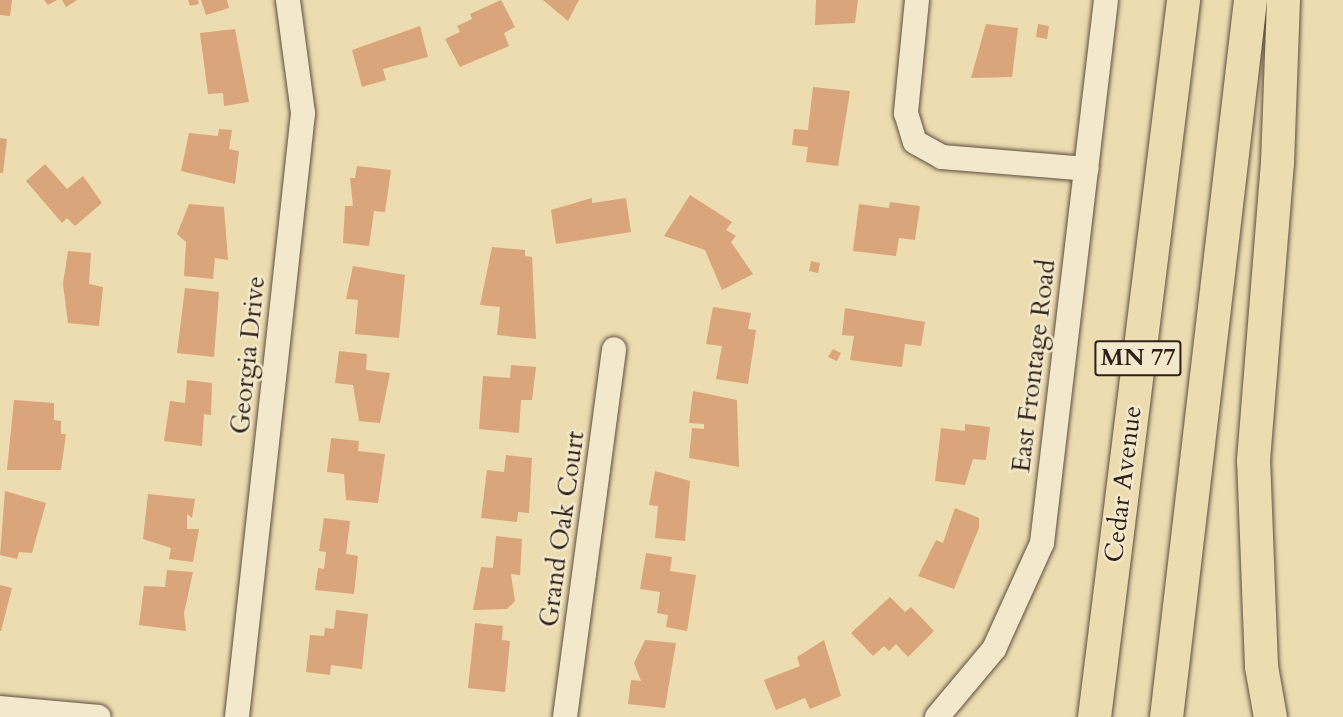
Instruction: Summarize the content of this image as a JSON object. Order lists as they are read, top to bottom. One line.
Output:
{"streets":{"highway":["MN 77","Cedar Avenue"],"street":["Georgia Drive","East Frontage Road","Grand Oak Court"]}}
